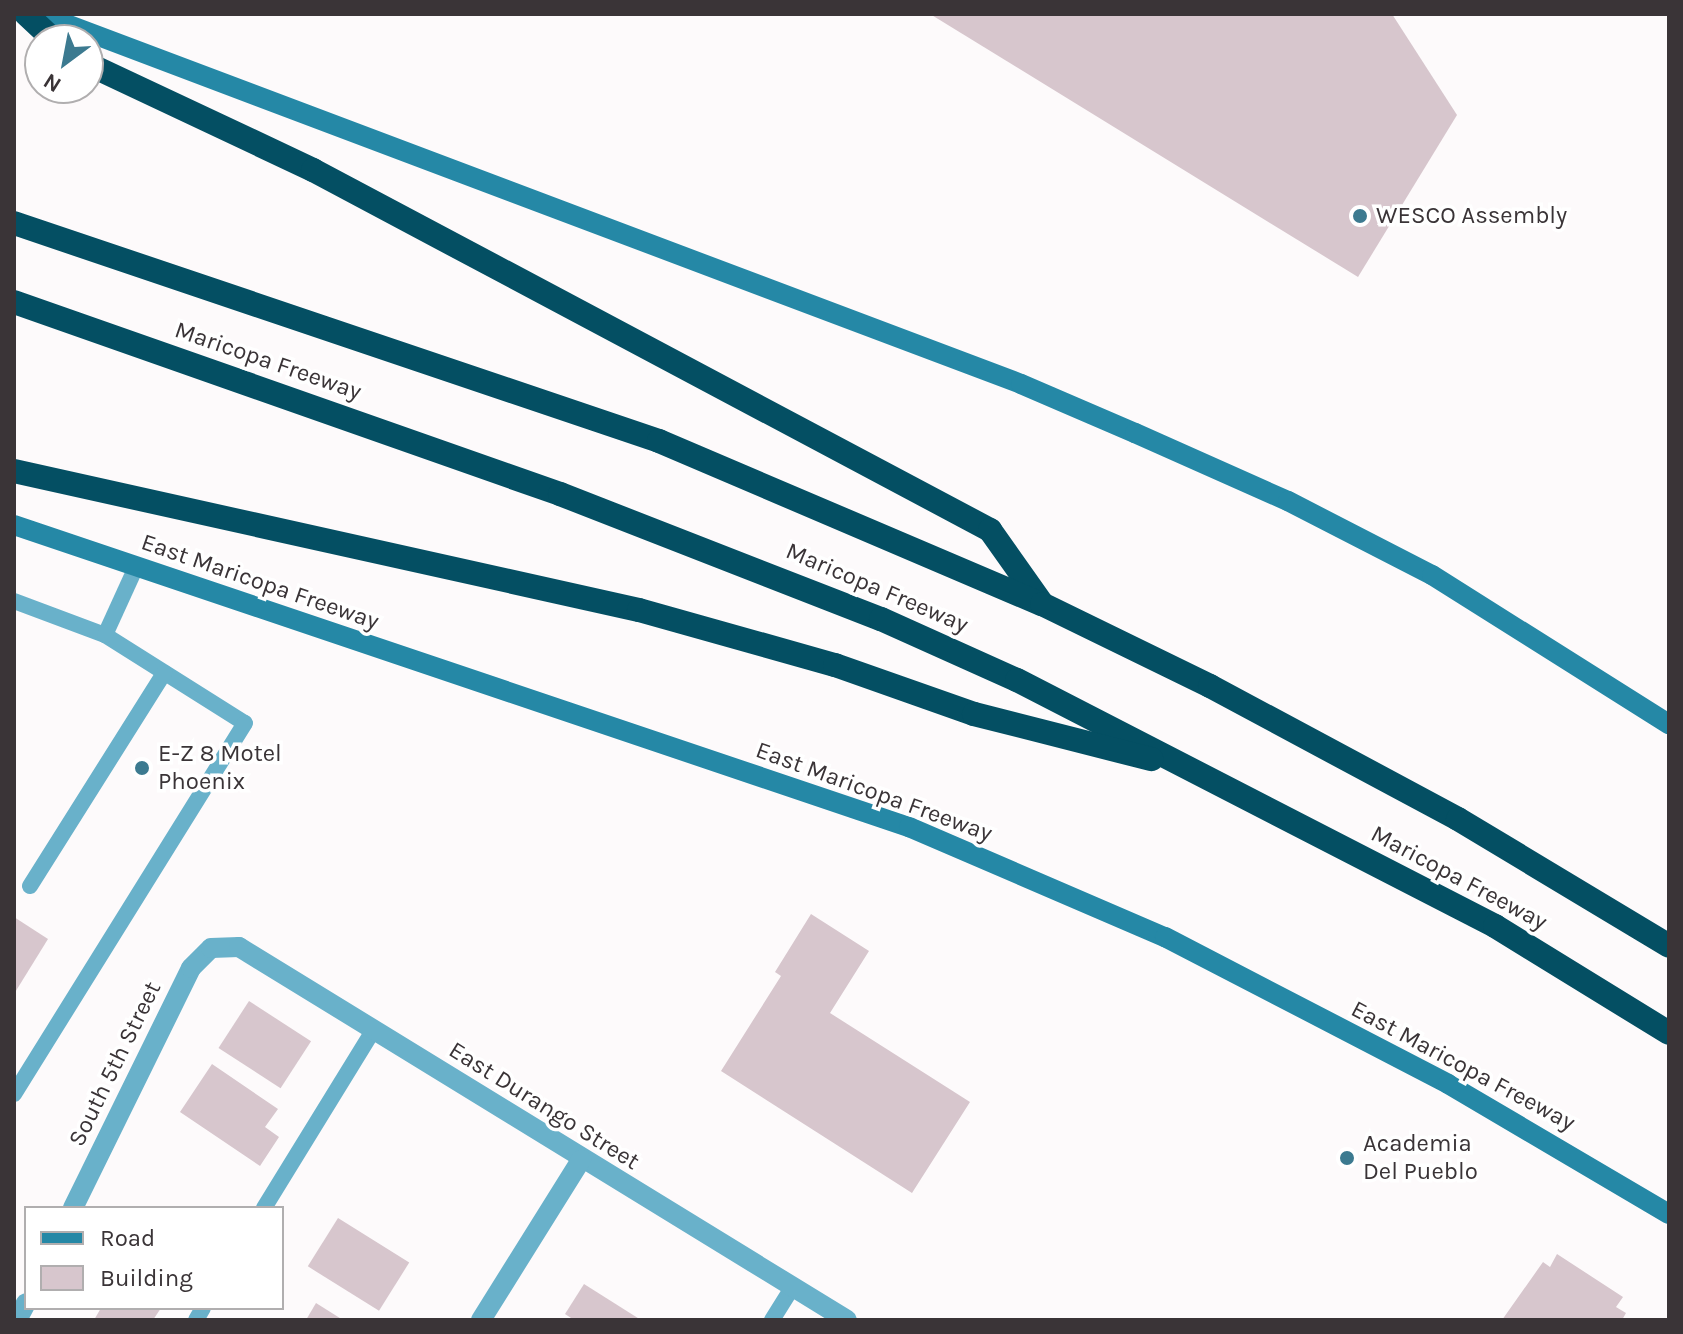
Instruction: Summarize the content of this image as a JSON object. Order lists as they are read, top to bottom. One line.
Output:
{"streets":{"highway":["Maricopa Freeway"],"main road":["East Maricopa Freeway"],"street":["South 5th Street","East Durango Street"]},"crossings":[["South 5th Street","East Durango Street"]],"places":["WESCO Assembly","E-Z 8 Motel Phoenix","Academia Del Pueblo"],"legend":["Road","Building"],"north":"bottom left"}
